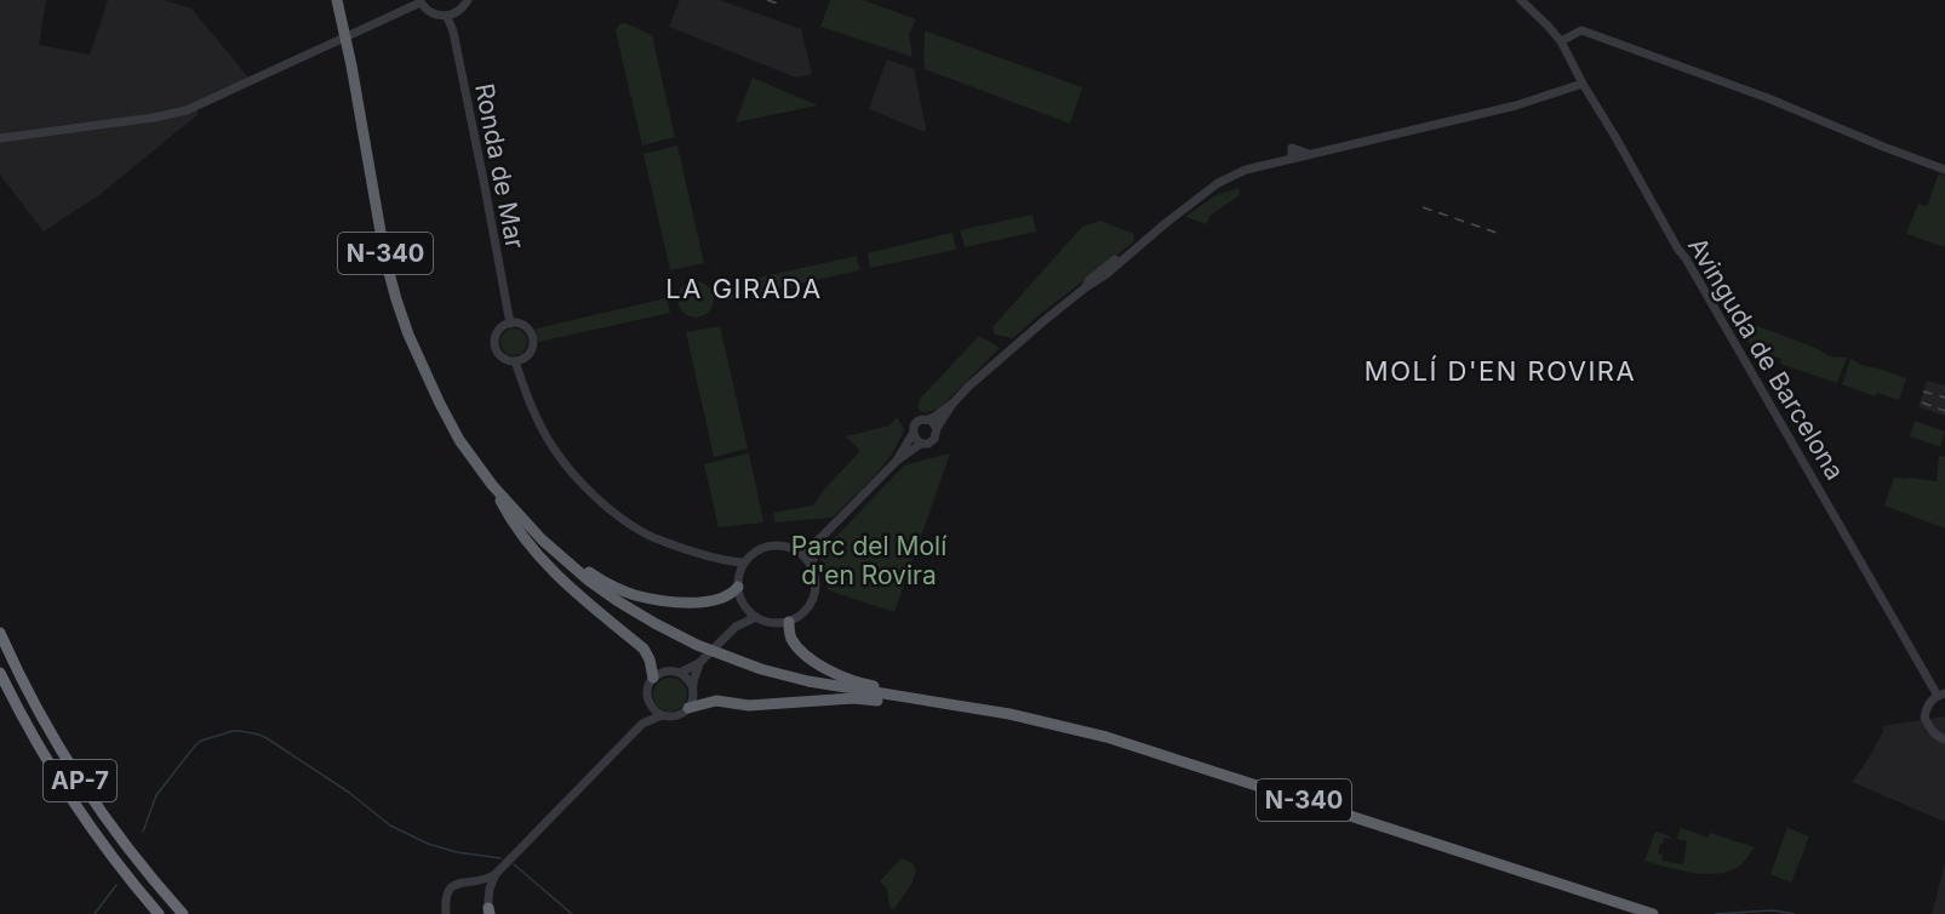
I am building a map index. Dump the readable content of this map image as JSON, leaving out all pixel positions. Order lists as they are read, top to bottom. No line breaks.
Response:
{"streets":{"highway":["N-340","AP-7"],"street":["Ronda de Mar","Avinguda de Barcelona"]},"districts":["LA GIRADA","MOLÍ D'EN ROVIRA"],"parks":["Parc del Molí d'en Rovira"]}
